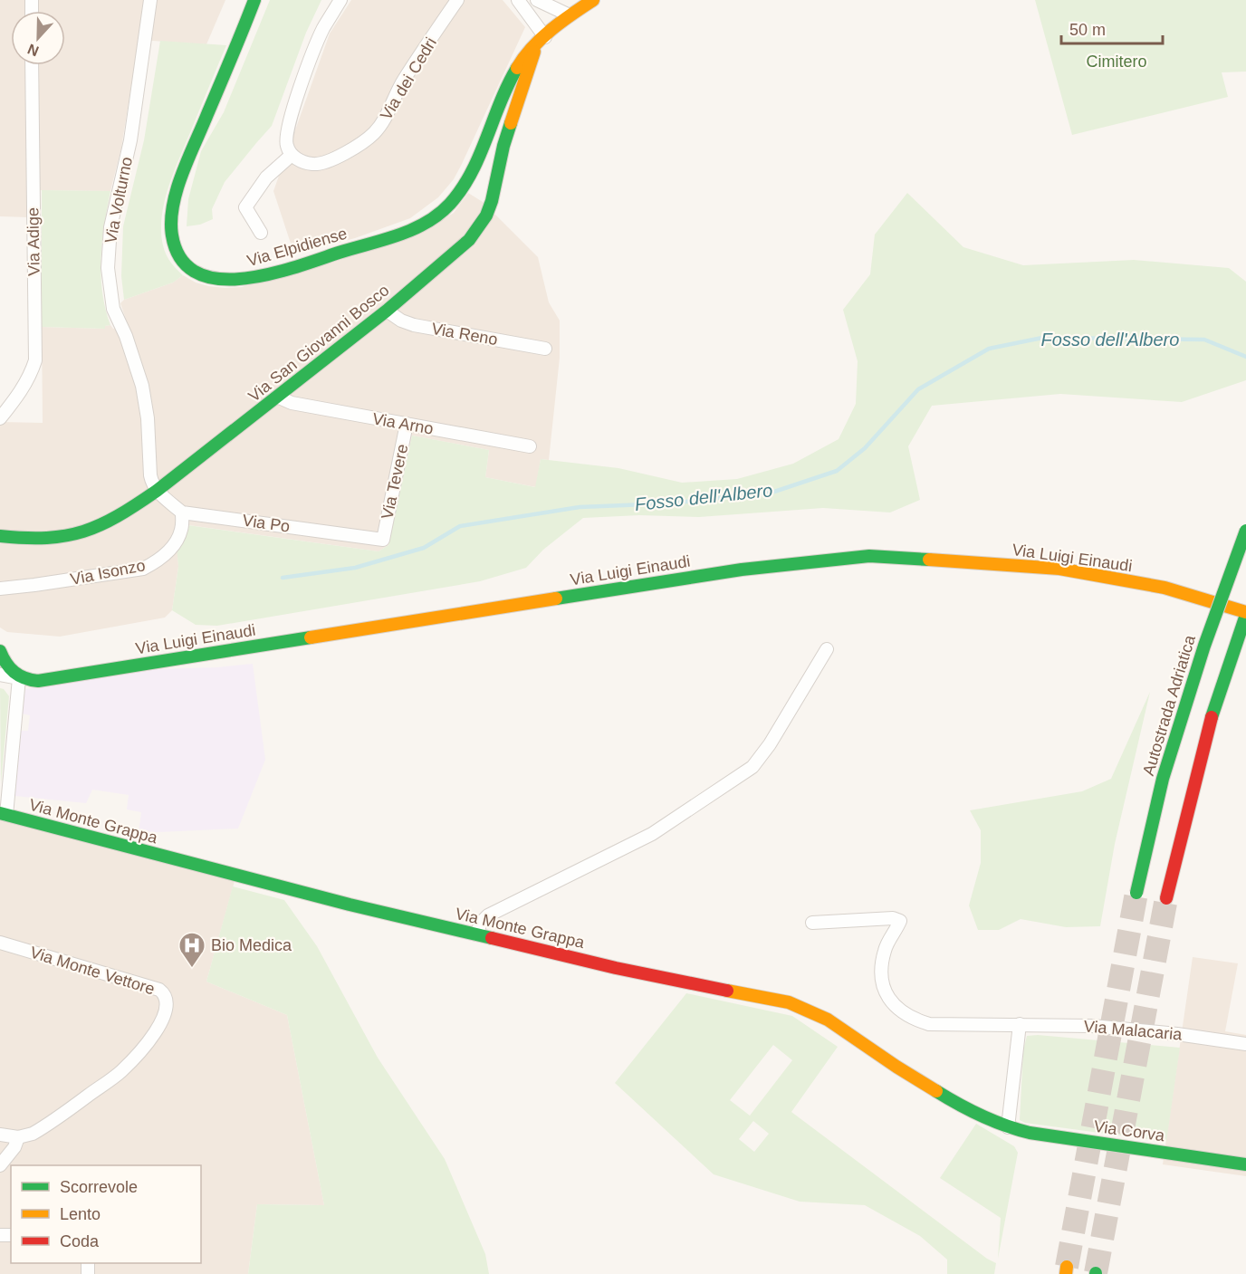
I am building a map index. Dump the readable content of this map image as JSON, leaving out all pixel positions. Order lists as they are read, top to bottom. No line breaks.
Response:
{"streets":{"main road":["Via Elpidiense","Via San Giovanni Bosco","Via Luigi Einaudi","Autostrada Adriatica","Via Monte Grappa","Via Corva"],"street":["Via dei Cedri","Via Volturno","Via Adige","Via Reno","Via Arno","Via Tevere","Via Po","Via Isonzo","Via Monte Vettore","Via Malacaria"]},"crossings":[["Via Volturno","Via San Giovanni Bosco"],["Via Elpidiense","Via San Giovanni Bosco"],["Via Reno","Via San Giovanni Bosco"],["Via San Giovanni Bosco","Via Arno"],["Via Arno","Via Tevere"],["Via Tevere","Via Po"],["Via Po","Via Isonzo"],["Via Monte Grappa","Via Corva"]],"water":["Fosso dell'Albero"],"parks":["Cimitero"],"places":{"hospital":["Bio Medica"]},"legend":["Scorrevole","Lento","Coda"],"scale_bar":"50 m","north":"bottom"}
